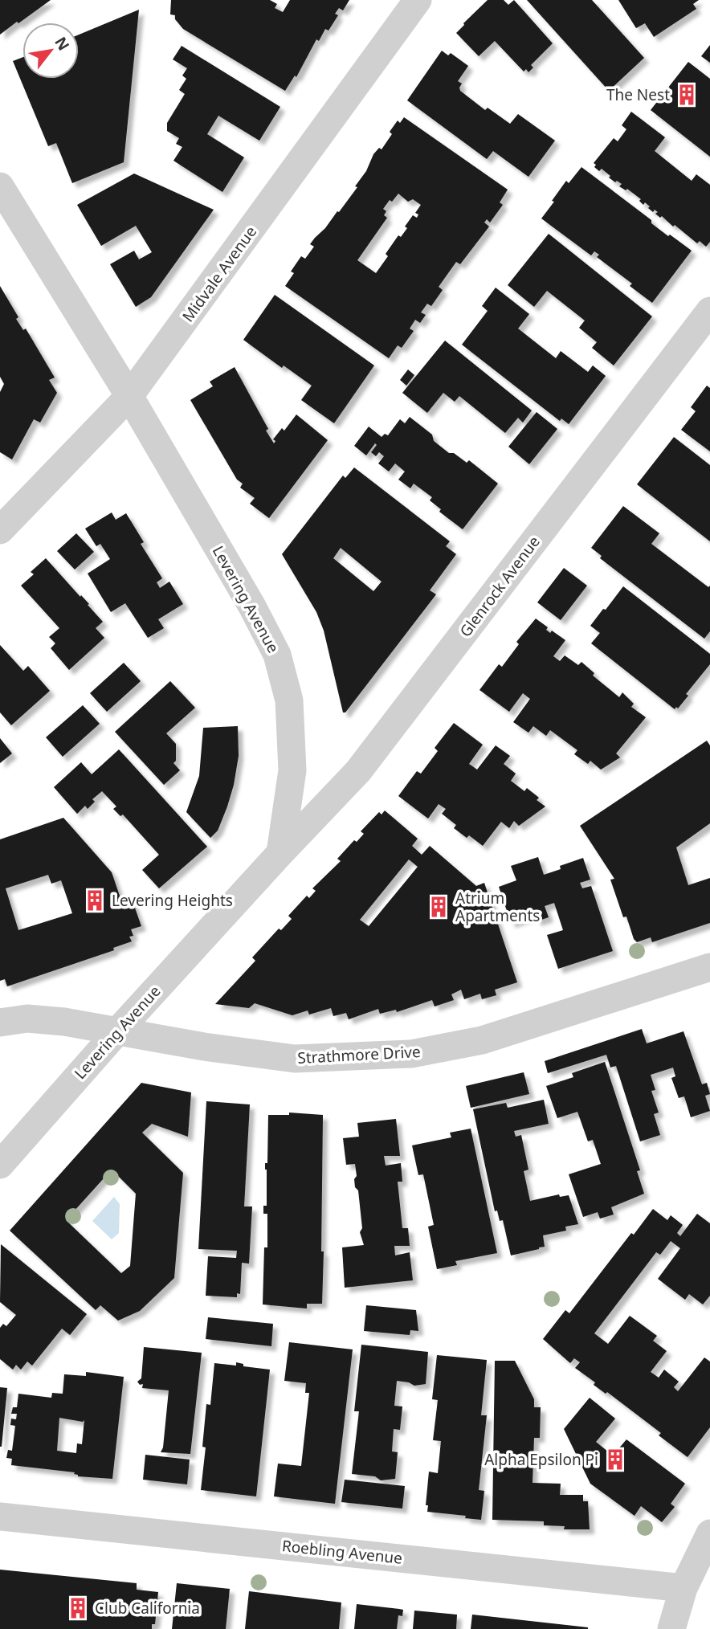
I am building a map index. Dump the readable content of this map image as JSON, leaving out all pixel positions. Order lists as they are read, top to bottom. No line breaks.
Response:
{"streets":{"street":["Midvale Avenue","Glenrock Avenue","Levering Avenue","Strathmore Drive","Roebling Avenue"]},"crossings":[["Midvale Avenue","Levering Avenue"],["Glenrock Avenue","Levering Avenue"],["Levering Avenue","Strathmore Drive"]],"places":{"building":["The Nest","Levering Heights","Atrium Apartments","Alpha Epsilon Pi","Club California"]},"north":"top right"}
